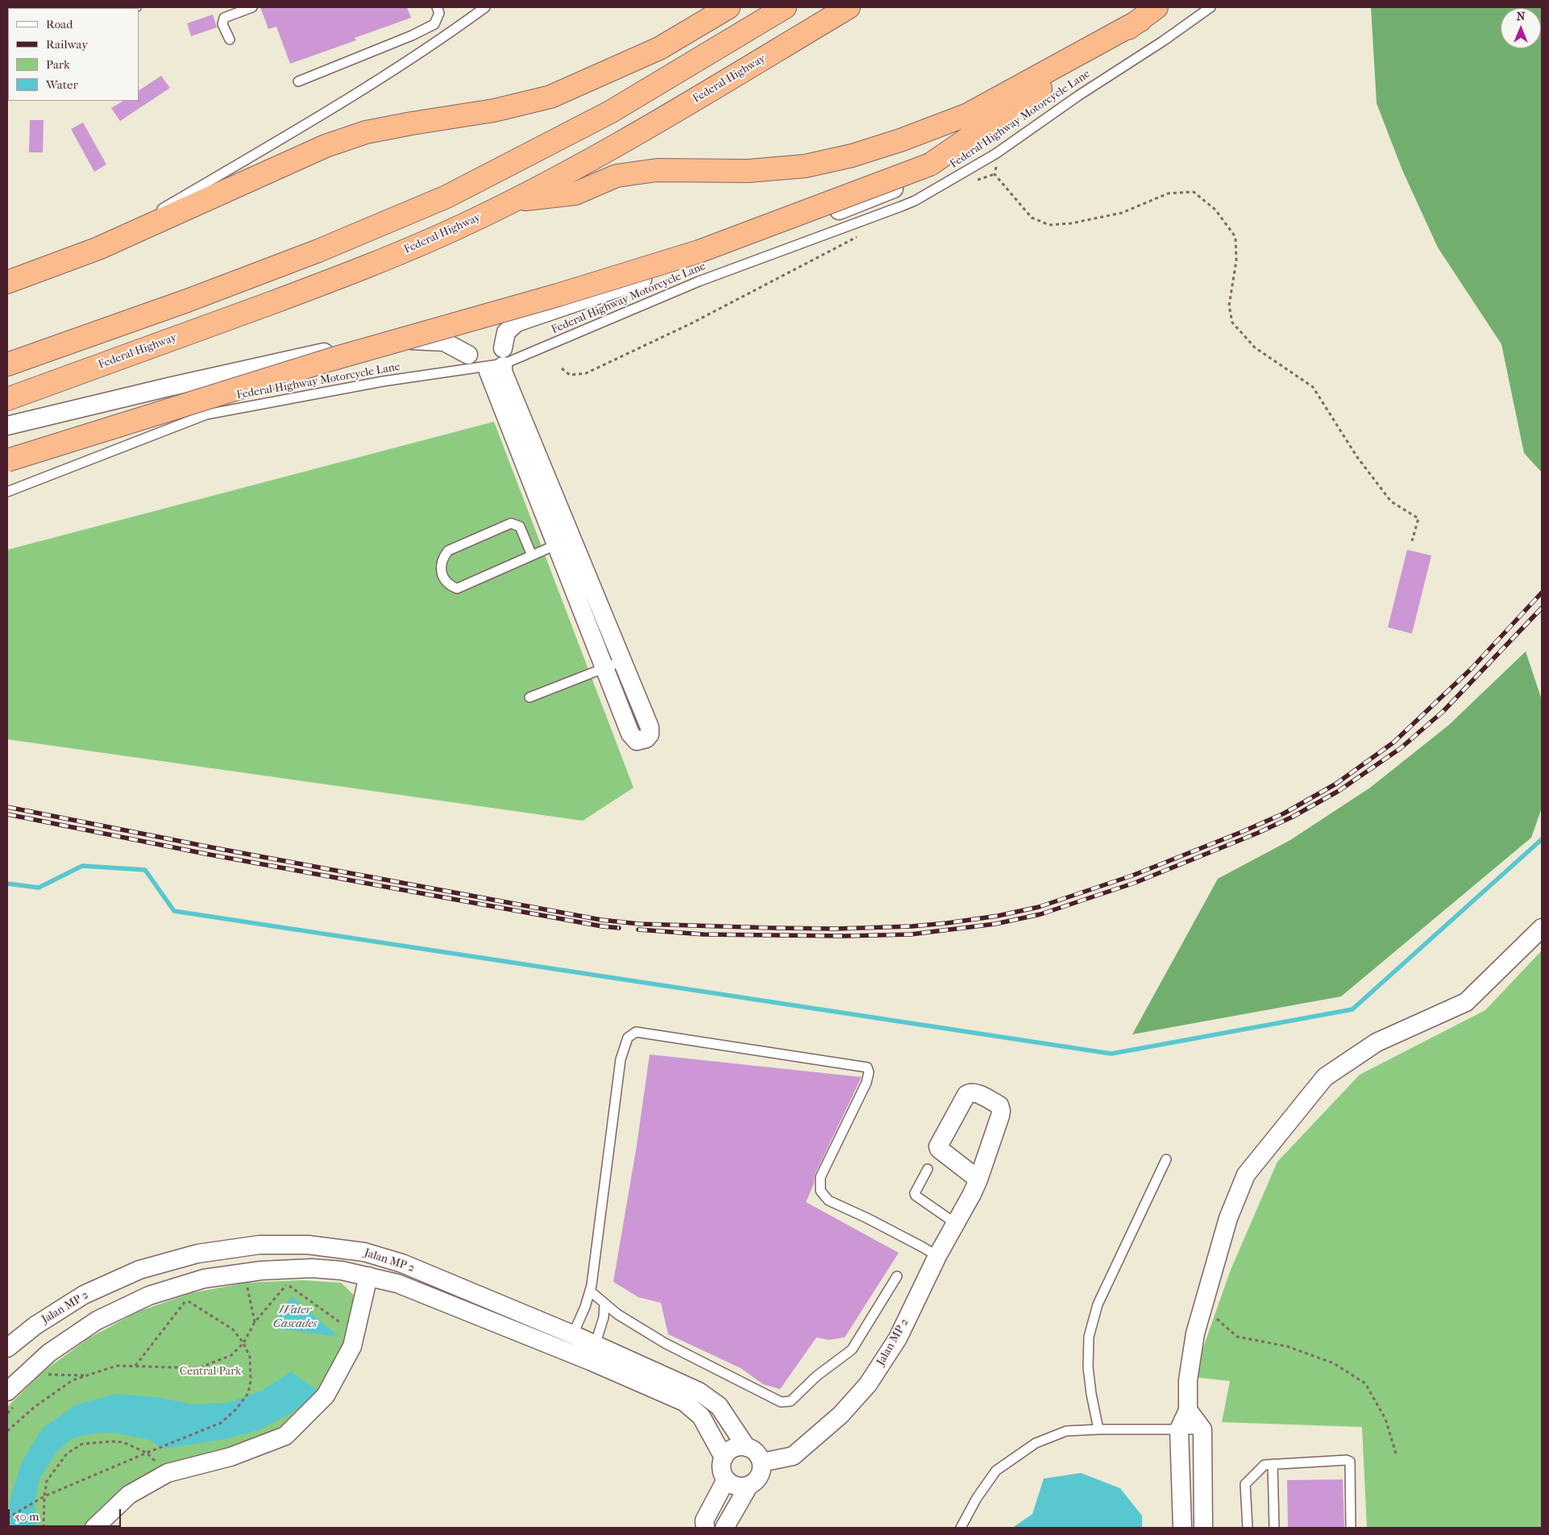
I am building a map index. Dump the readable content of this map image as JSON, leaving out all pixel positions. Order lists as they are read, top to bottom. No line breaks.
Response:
{"streets":{"highway":["Federal Highway"],"street":["Jalan MP 2"],"lane":["Federal Highway Motorcycle Lane"]},"water":["Water Cascades"],"parks":["Central Park"],"legend":["Road","Railway","Park","Water"],"scale_bar":"50 m","north":"top"}
